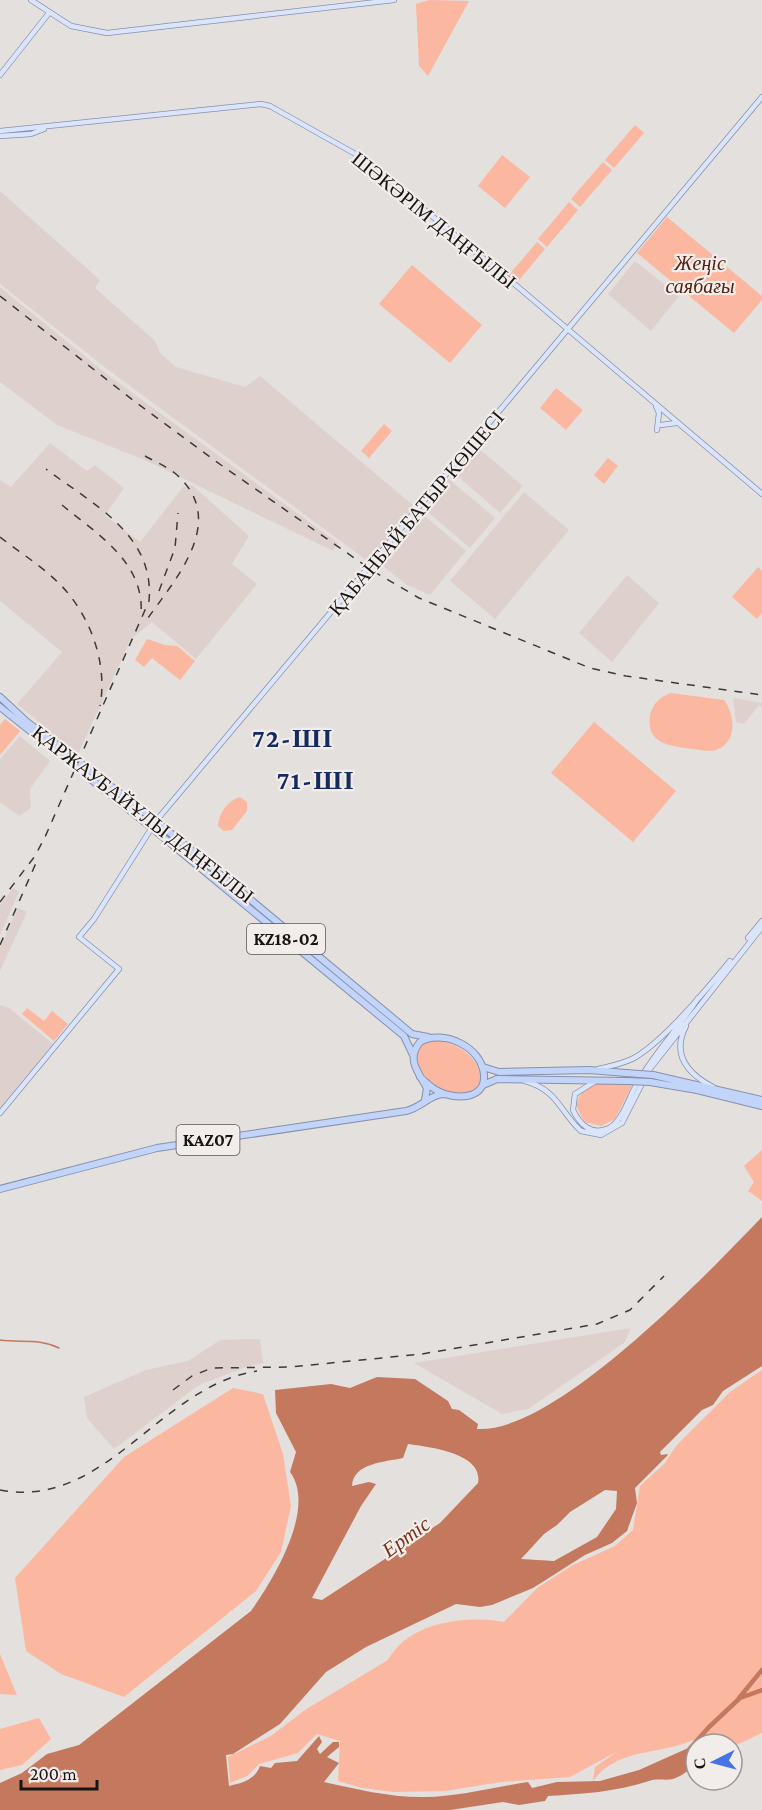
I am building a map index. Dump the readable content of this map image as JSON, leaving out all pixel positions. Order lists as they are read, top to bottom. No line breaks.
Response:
{"streets":{"highway":["ҚАРЖАУБАЙҰЛЫ ДАҢҒЫЛЫ","KZ18-02","KAZ07"],"main road":["ШӘКӘРІМ ДАҢҒЫЛЫ","ҚАБАНБАЙ БАТЫР КӨШЕСІ"]},"crossings":[["ШӘКӘРІМ ДАҢҒЫЛЫ","ҚАБАНБАЙ БАТЫР КӨШЕСІ"],["ҚАБАНБАЙ БАТЫР КӨШЕСІ","ҚАРЖАУБАЙҰЛЫ ДАҢҒЫЛЫ"],["ҚАРЖАУБАЙҰЛЫ ДАҢҒЫЛЫ","KAZ07"]],"districts":["72-ШІ","71-ШІ"],"water":["Ертіс"],"parks":["Жеңіс саябағы"],"scale_bar":"200 m","north":"left"}
